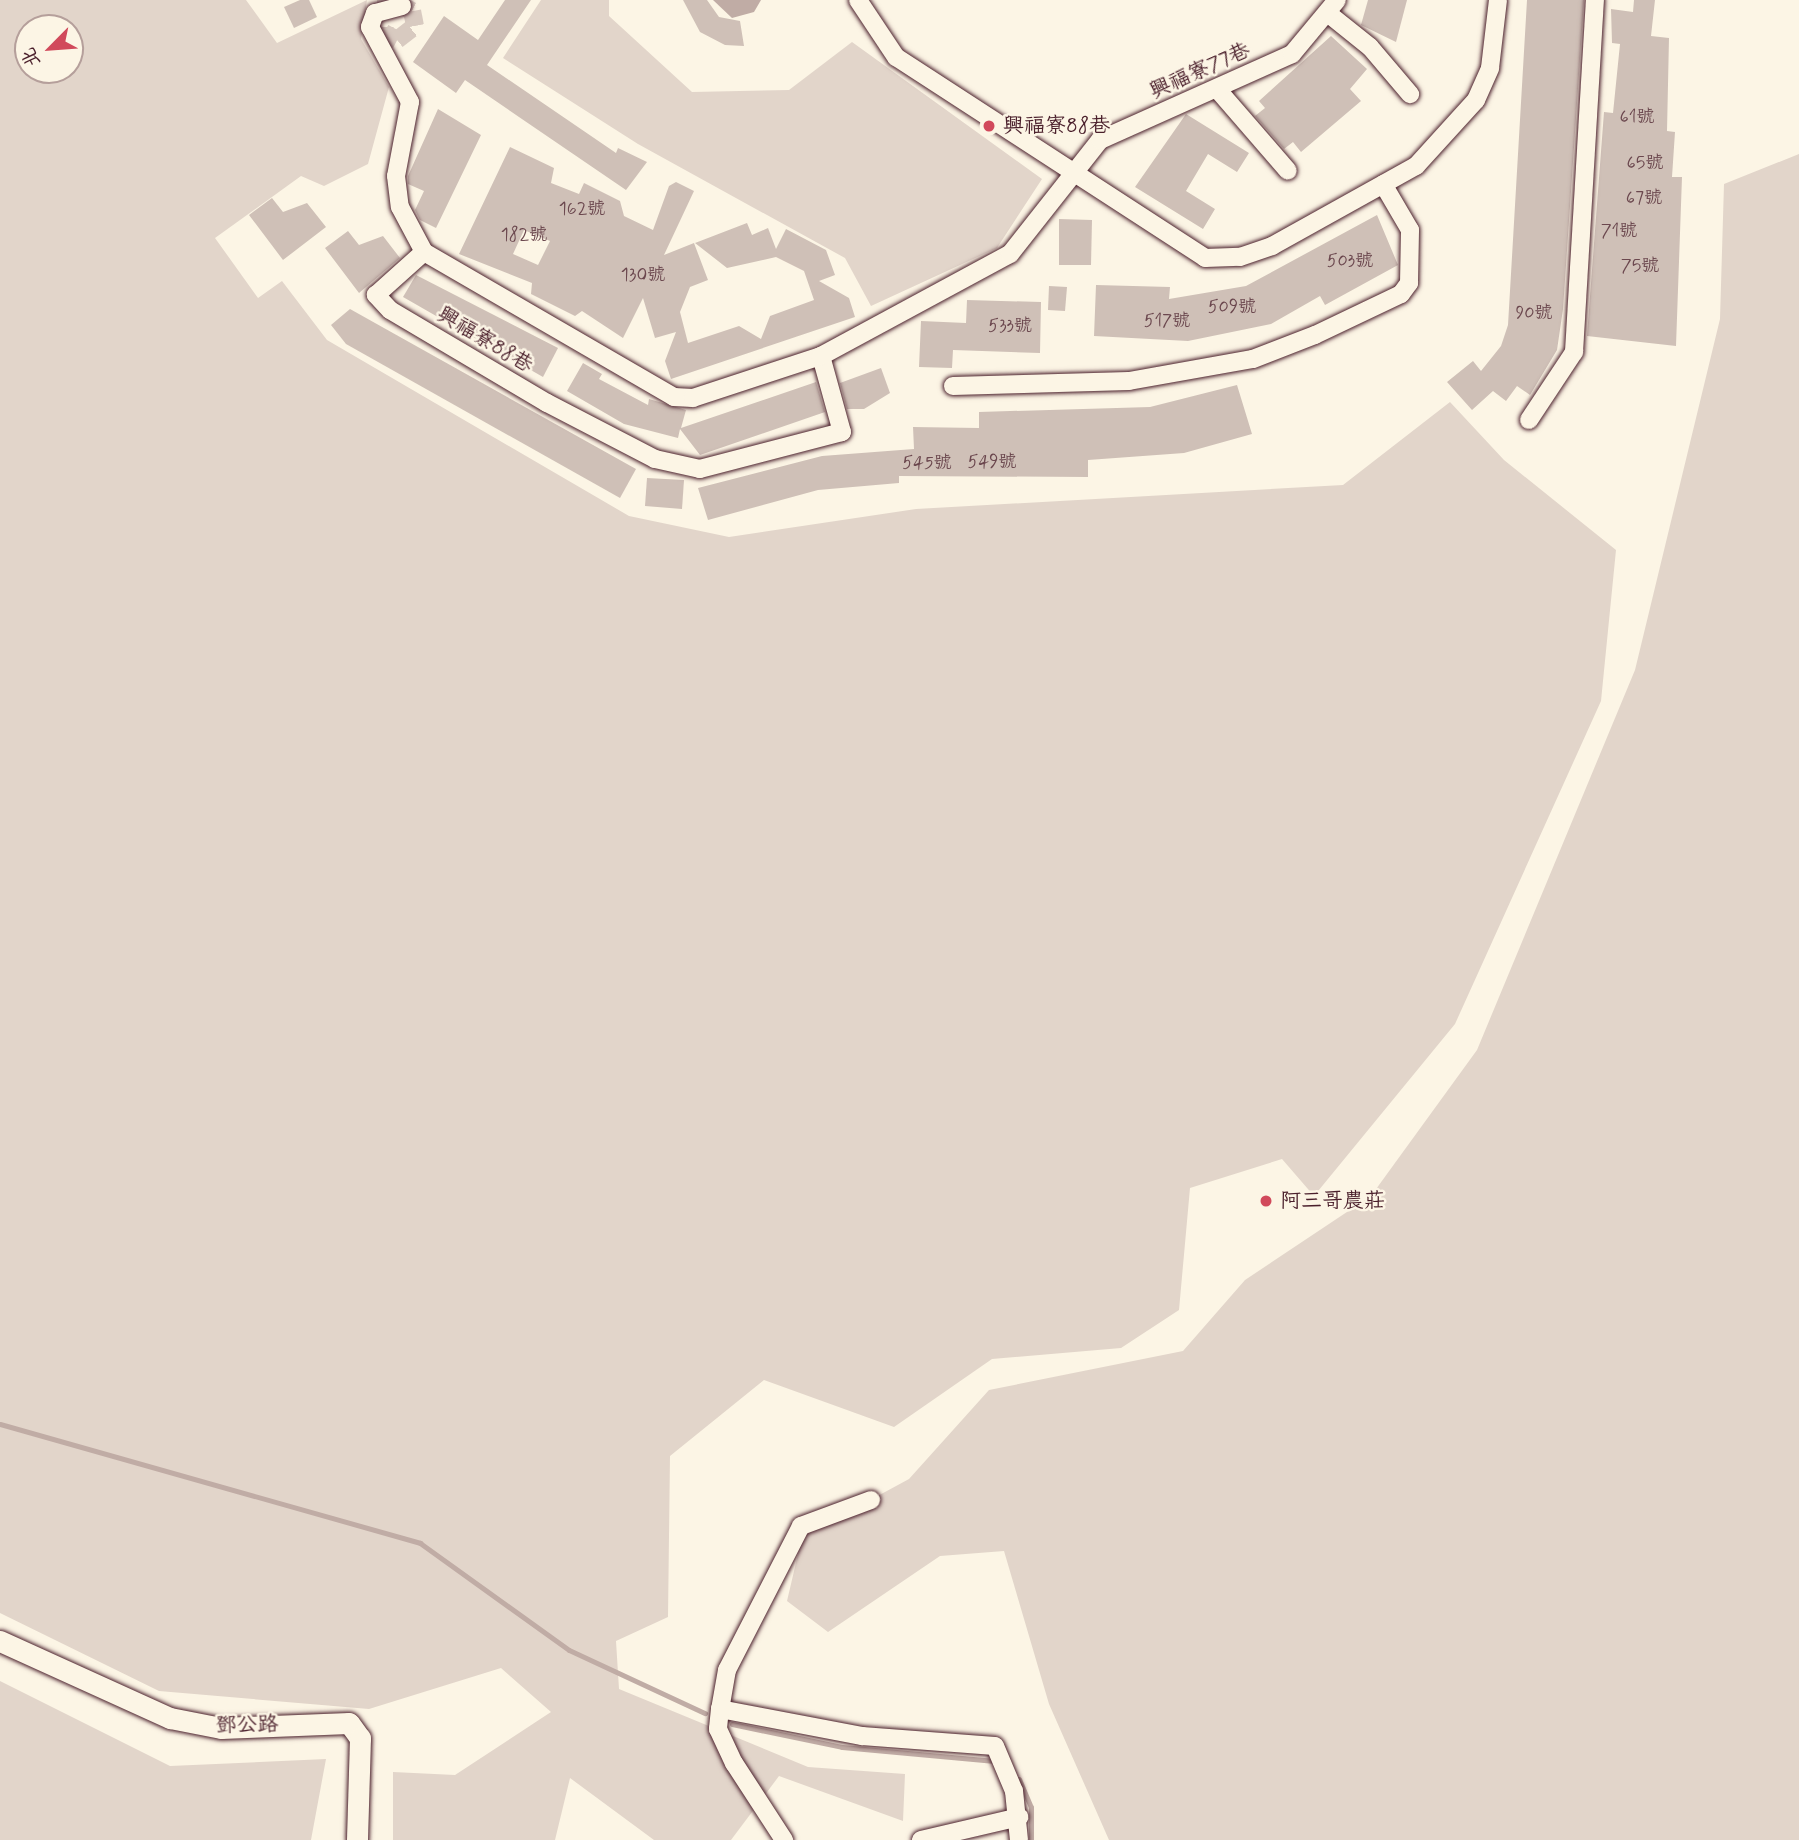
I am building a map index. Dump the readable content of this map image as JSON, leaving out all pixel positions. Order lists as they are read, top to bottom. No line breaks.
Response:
{"streets":{"street":["興福寮77巷","興福寮88巷","鄧公路"]},"crossings":[["興福寮77巷","興福寮88巷"]],"places":["興福寮88巷","阿三哥農莊"],"house_numbers":["61號","65號","67號","162號","71號","182號","503號","75號","130號","509號","90號","517號","533號","549號","545號"],"north":"bottom left"}
